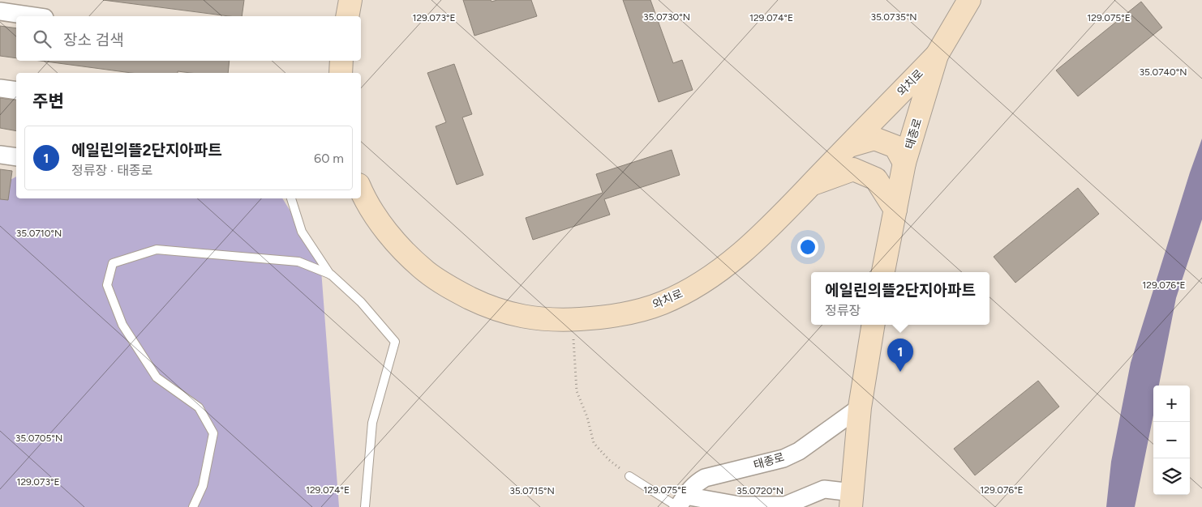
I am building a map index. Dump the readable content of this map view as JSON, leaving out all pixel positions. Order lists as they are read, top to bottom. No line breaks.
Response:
{"streets":{"main road":["와치로","태종로"]},"crossings":[["와치로","태종로"]],"page":{"search":"장소 검색","heading":"주변","list":[{"mark":"1","name":"에일린의뜰2단지아파트","note":"정류장 · 태종로","value":"60 m"}],"popup":["에일린의뜰2단지아파트","정류장"],"pins":"1","map_buttons":["+","−"]},"coordinates":["35.0730°N","35.0735°N","129.073°E","129.074°E","129.075°E","35.0740°N","35.0710°N","129.076°E","35.0705°N","35.0715°N","35.0720°N"]}
